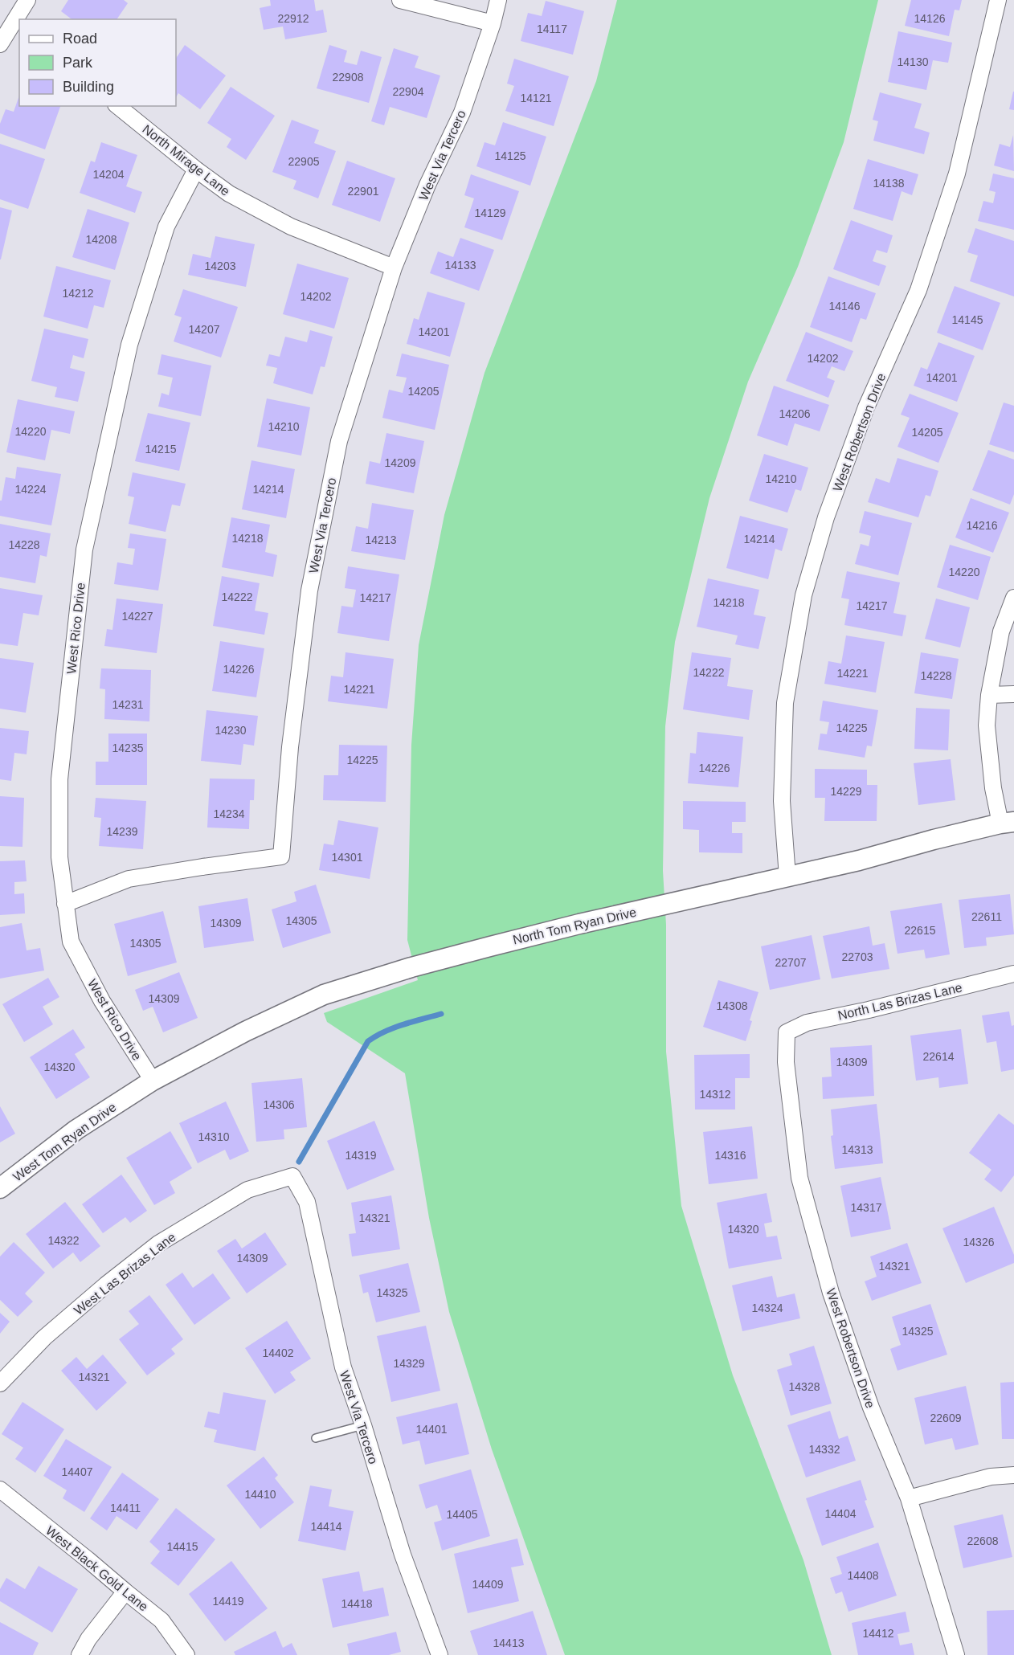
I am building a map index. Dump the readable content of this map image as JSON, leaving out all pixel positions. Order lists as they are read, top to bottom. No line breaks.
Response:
{"streets":{"street":["West Via Tercero","North Mirage Lane","West Robertson Drive","West Rico Drive","North Tom Ryan Drive","North Las Brizas Lane","West Tom Ryan Drive","West Las Brizas Lane","West Black Gold Lane"]},"crossings":[["West Via Tercero","North Mirage Lane"],["West Via Tercero","West Rico Drive"],["West Via Tercero","West Las Brizas Lane"],["North Mirage Lane","West Rico Drive"],["West Robertson Drive","North Tom Ryan Drive"],["West Robertson Drive","North Las Brizas Lane"],["West Rico Drive","North Tom Ryan Drive"],["West Rico Drive","West Tom Ryan Drive"],["North Tom Ryan Drive","West Tom Ryan Drive"]],"house_numbers":["22912","14126","14117","14130","22908","22904","14121","14125","22905","14204","14138","22901","14129","14208","14133","14203","14212","14202","14146","14145","14207","14201","14202","14201","14205","14206","14210","14220","14205","14215","14209","14210","14224","14214","14216","14218","14214","14213","14228","14220","14222","14217","14218","14217","14227","14226","14222","14221","14228","14221","14231","14225","14230","14235","14225","14226","14229","14234","14239","14301","22611","14305","14309","22615","14305","22703","22707","14309","14308","22614","14309","14320","14312","14306","14310","14313","14319","14316","14317","14321","14320","14322","14326","14309","14321","14325","14324","14325","14402","14329","14321","14328","22609","14401","14332","14407","14410","14411","14404","14405","14414","22608","14415","14408","14409","14419","14418","14412","14413"],"legend":["Road","Park","Building"]}
